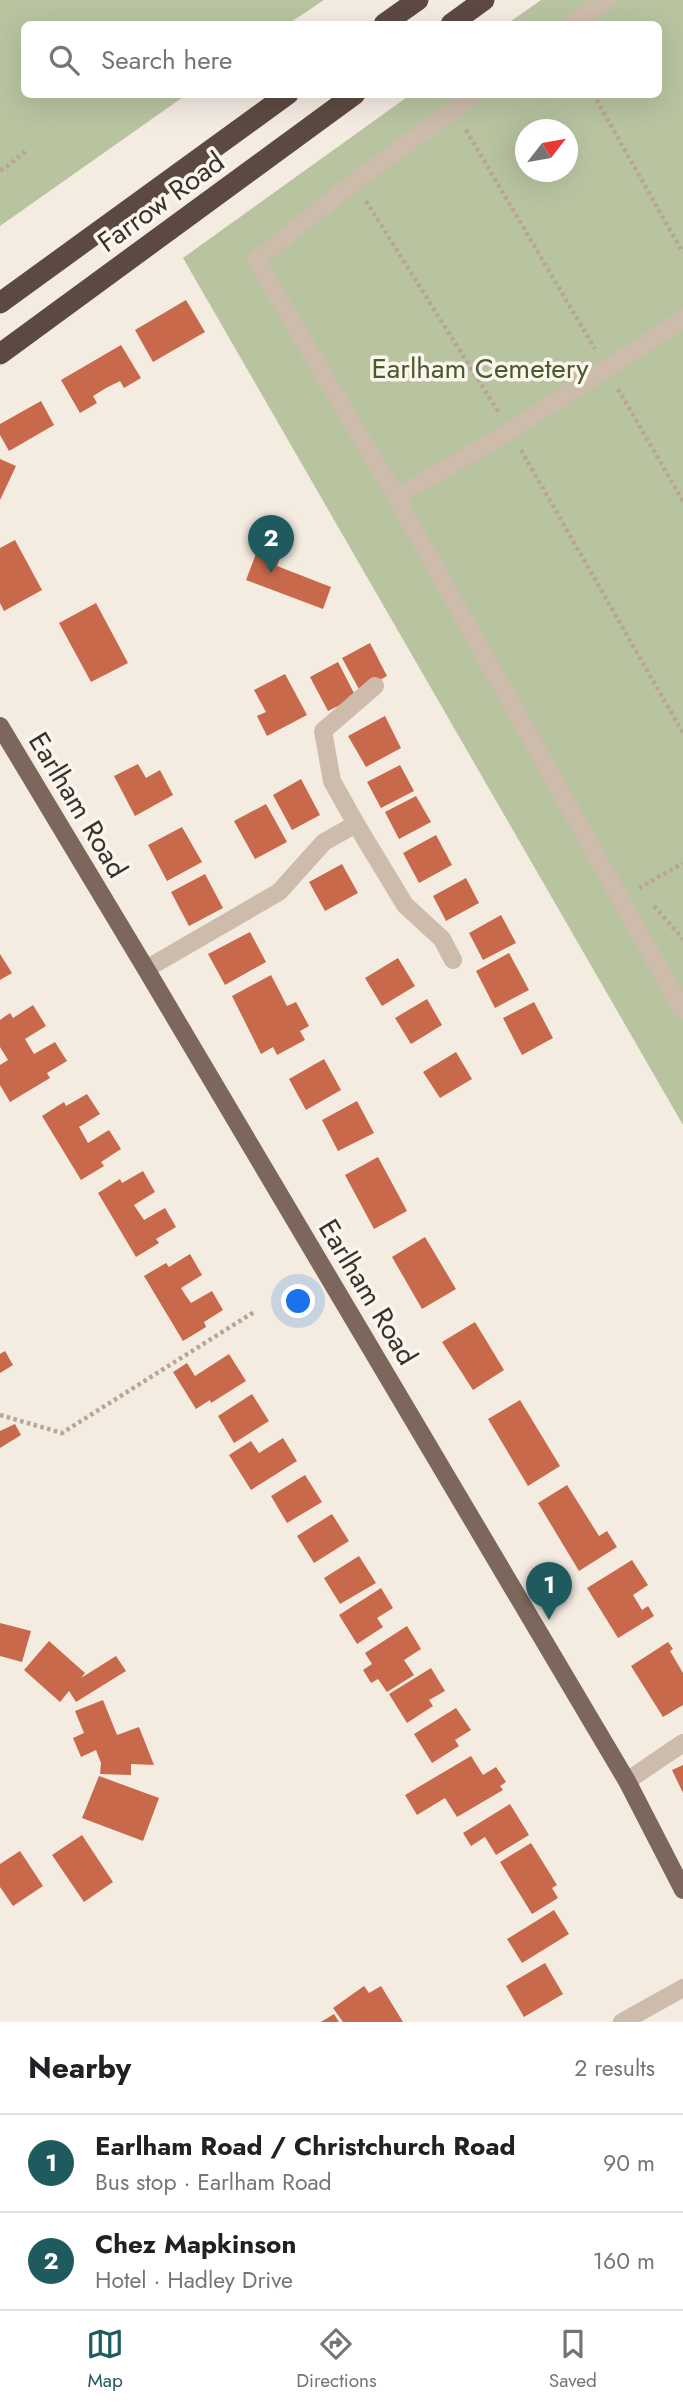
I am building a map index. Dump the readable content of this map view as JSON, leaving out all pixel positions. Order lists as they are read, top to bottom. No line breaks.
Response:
{"streets":{"highway":["Farrow Road"],"main road":["Earlham Road"]},"parks":["Earlham Cemetery"],"north":"top right","page":{"search":"Search here","pins":["2","1"],"heading":["Nearby","2 results"],"list":[{"mark":"1","name":"Earlham Road / Christchurch Road","note":"Bus stop · Earlham Road","value":"90 m"},{"mark":"2","name":"Chez Mapkinson","note":"Hotel · Hadley Drive","value":"160 m"}],"nav":["Map","Directions","Saved"]}}
